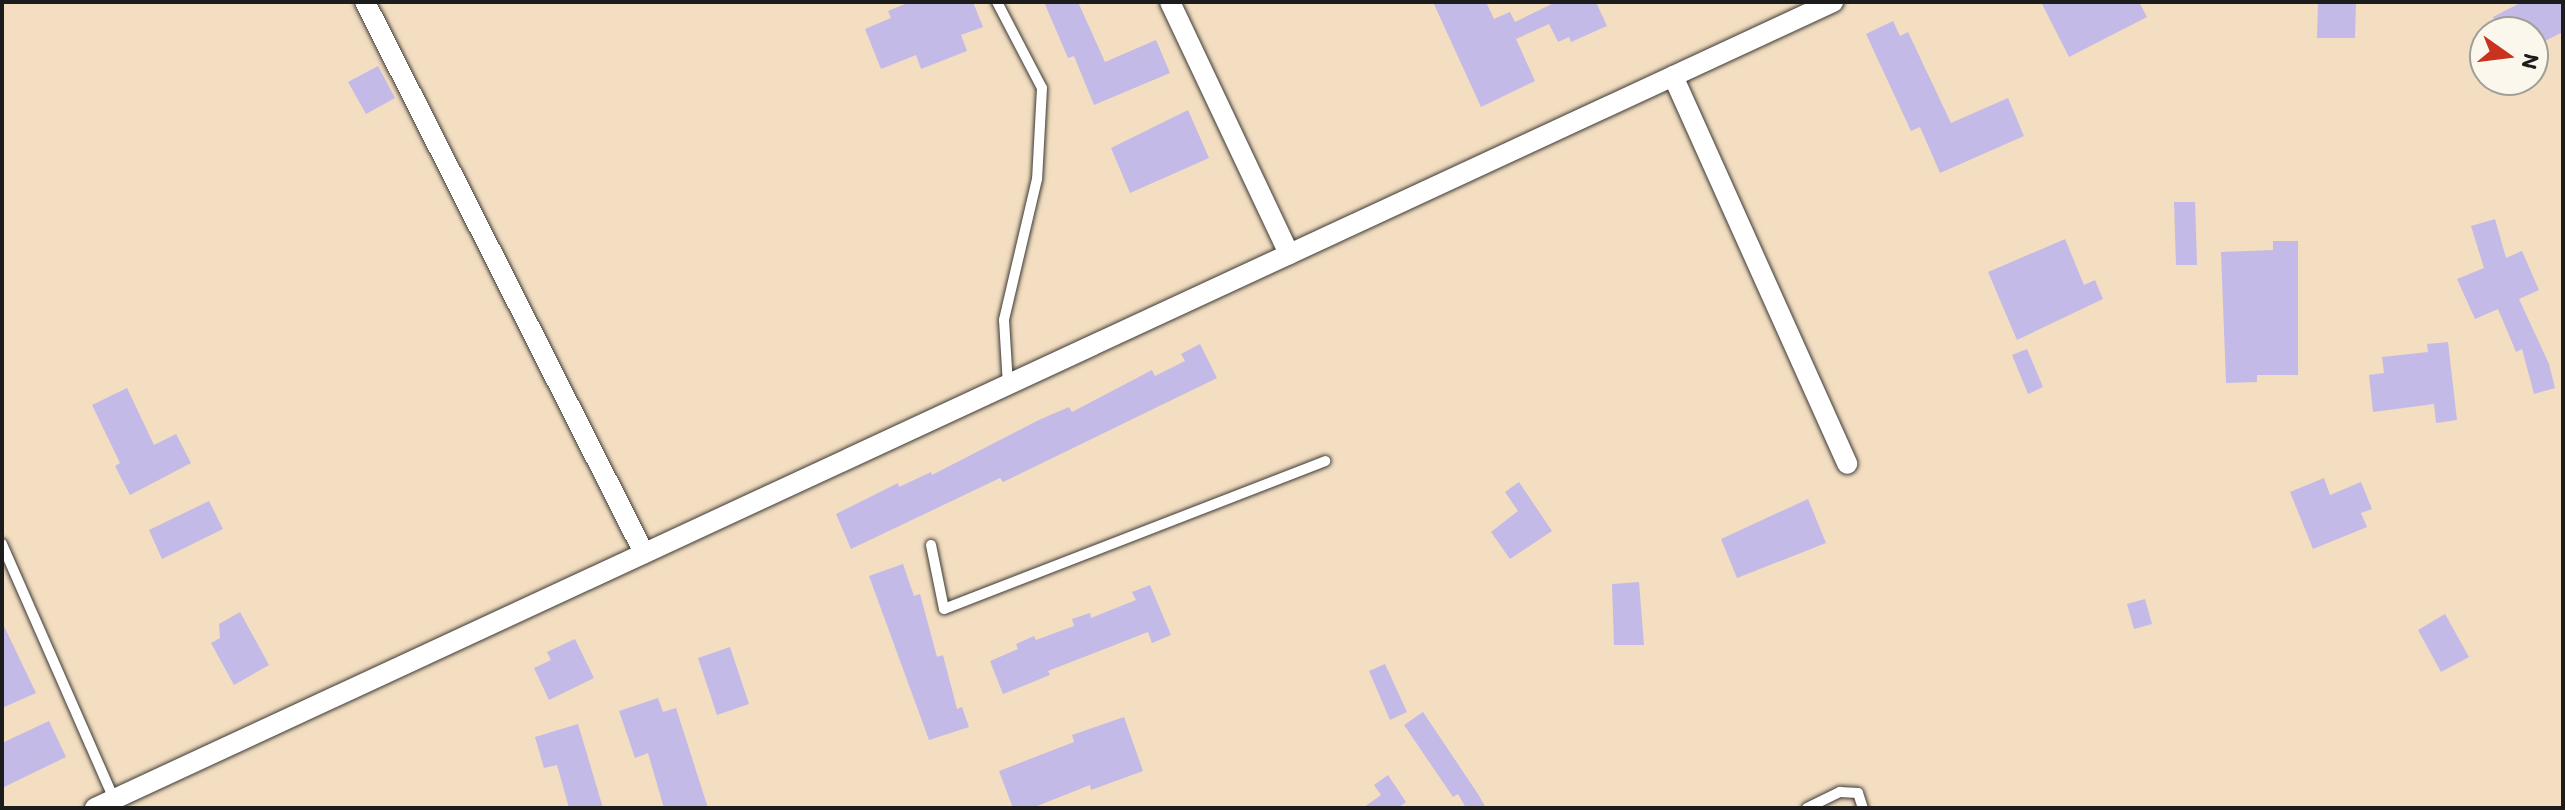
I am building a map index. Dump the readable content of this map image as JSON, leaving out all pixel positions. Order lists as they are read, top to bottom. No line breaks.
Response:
{"north":"right"}
